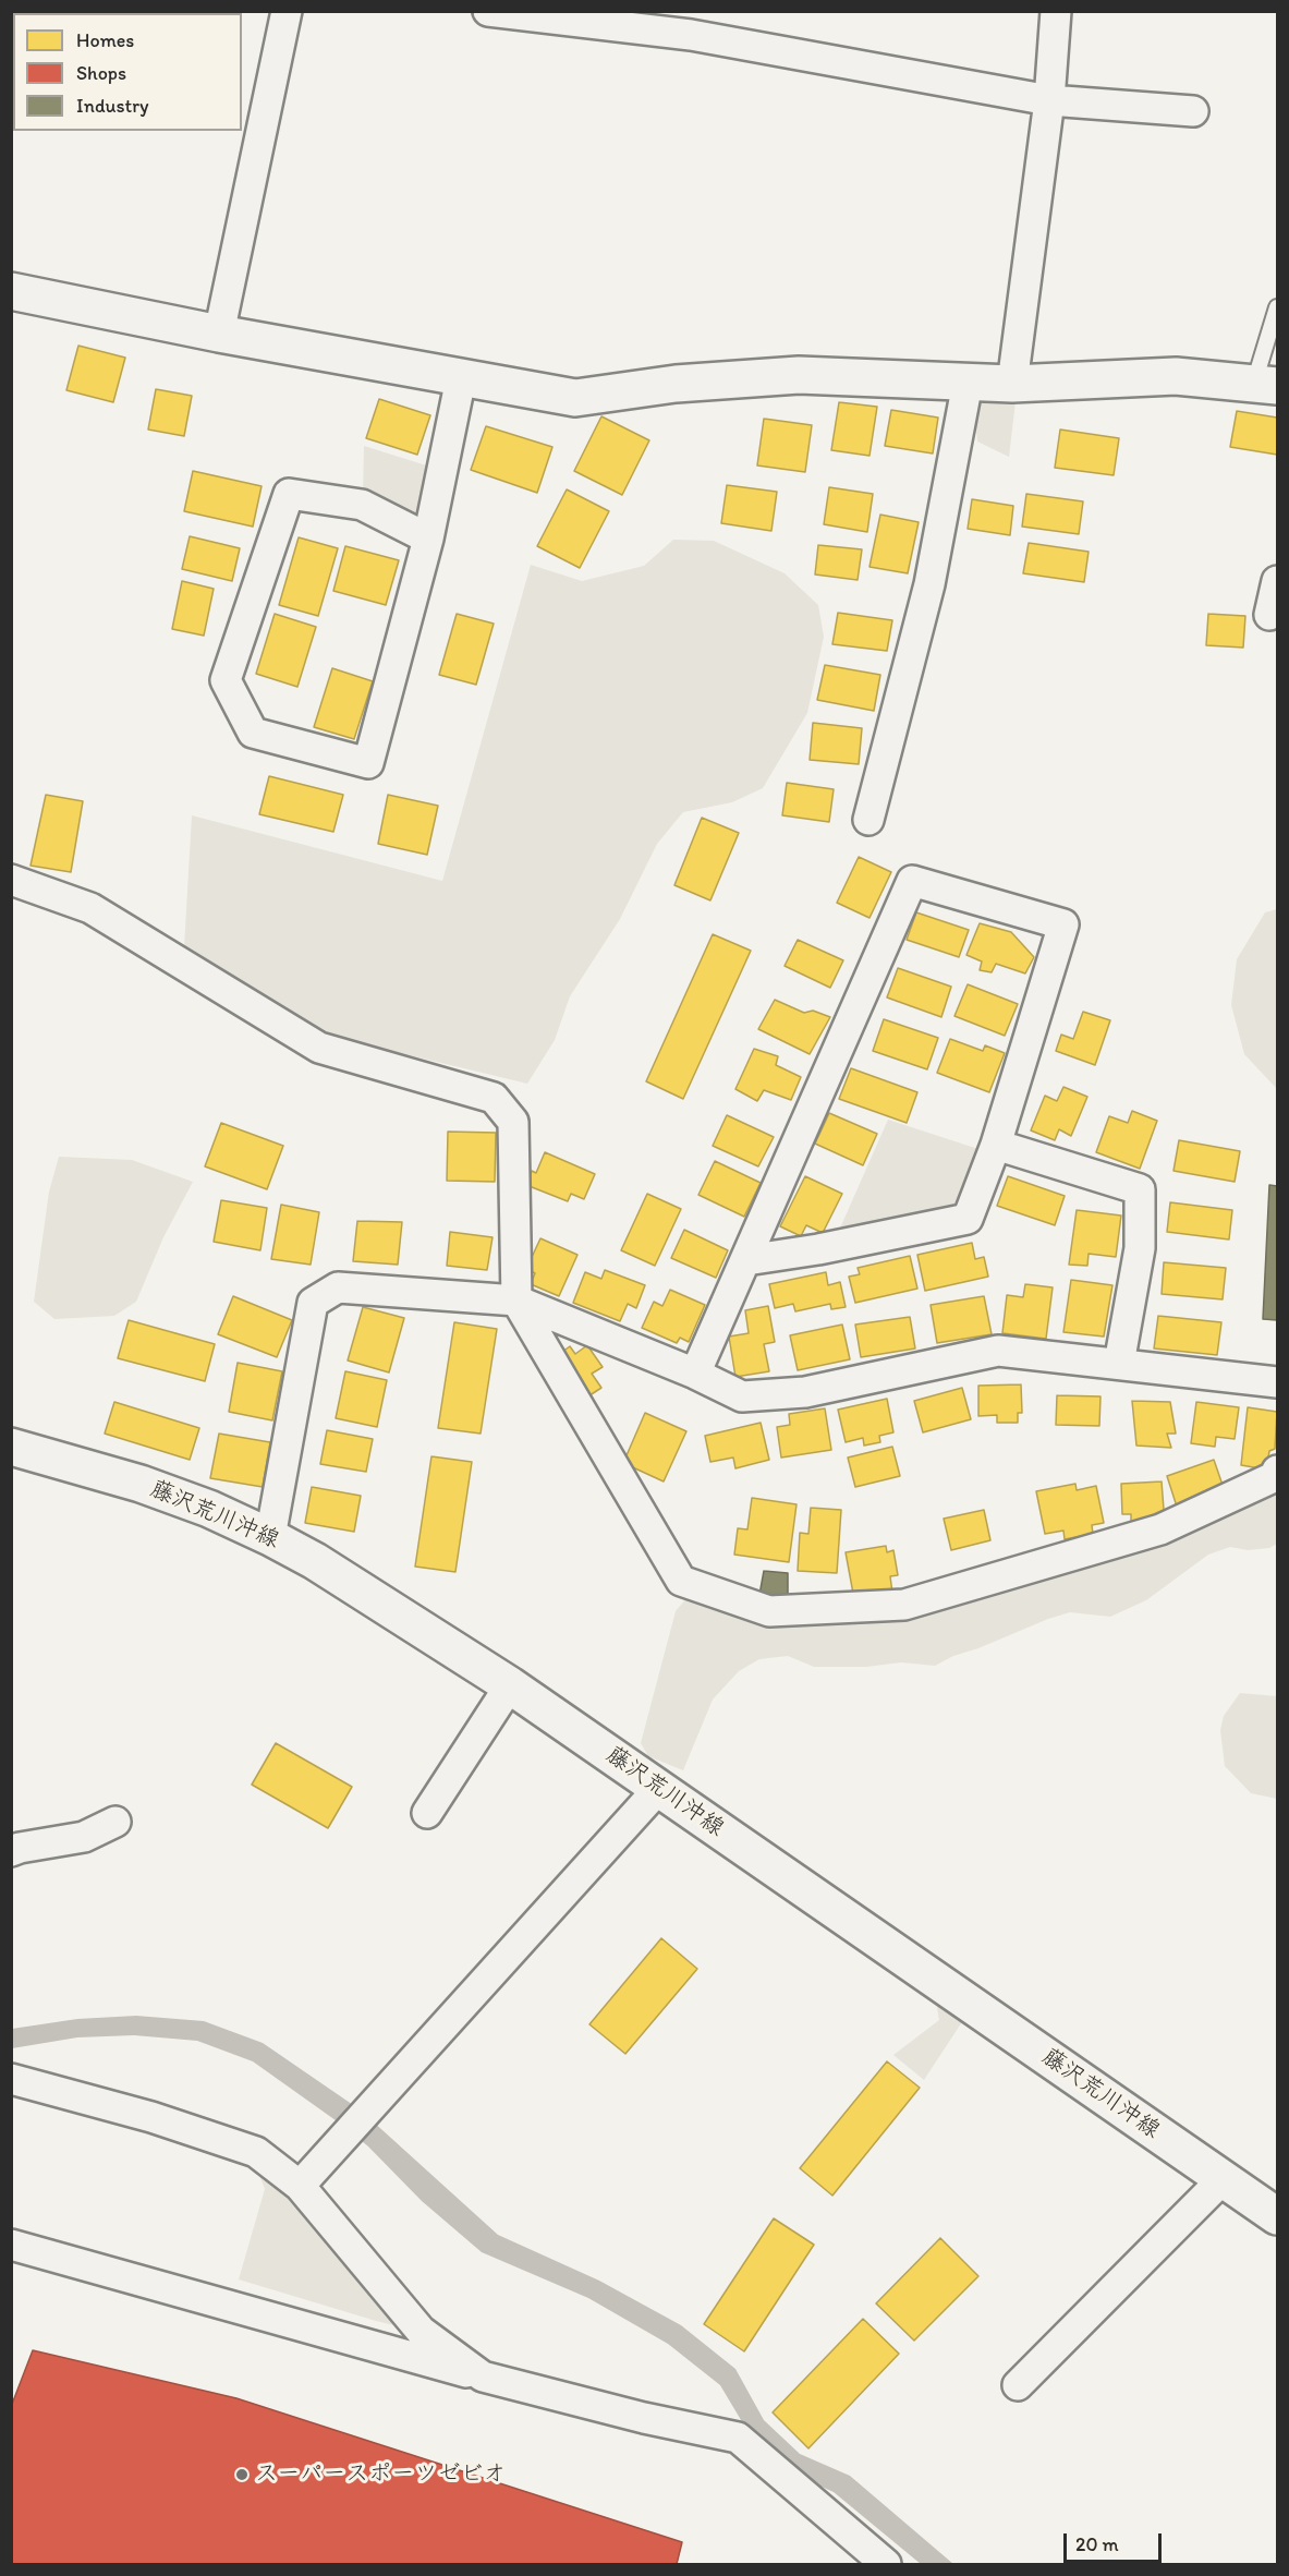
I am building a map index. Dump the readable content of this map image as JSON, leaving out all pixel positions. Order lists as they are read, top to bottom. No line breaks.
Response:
{"streets":{"main road":["藤沢荒川沖線"]},"places":["スーパースポーツゼビオ"],"legend":["Homes","Shops","Industry"],"scale_bar":"20 m"}
